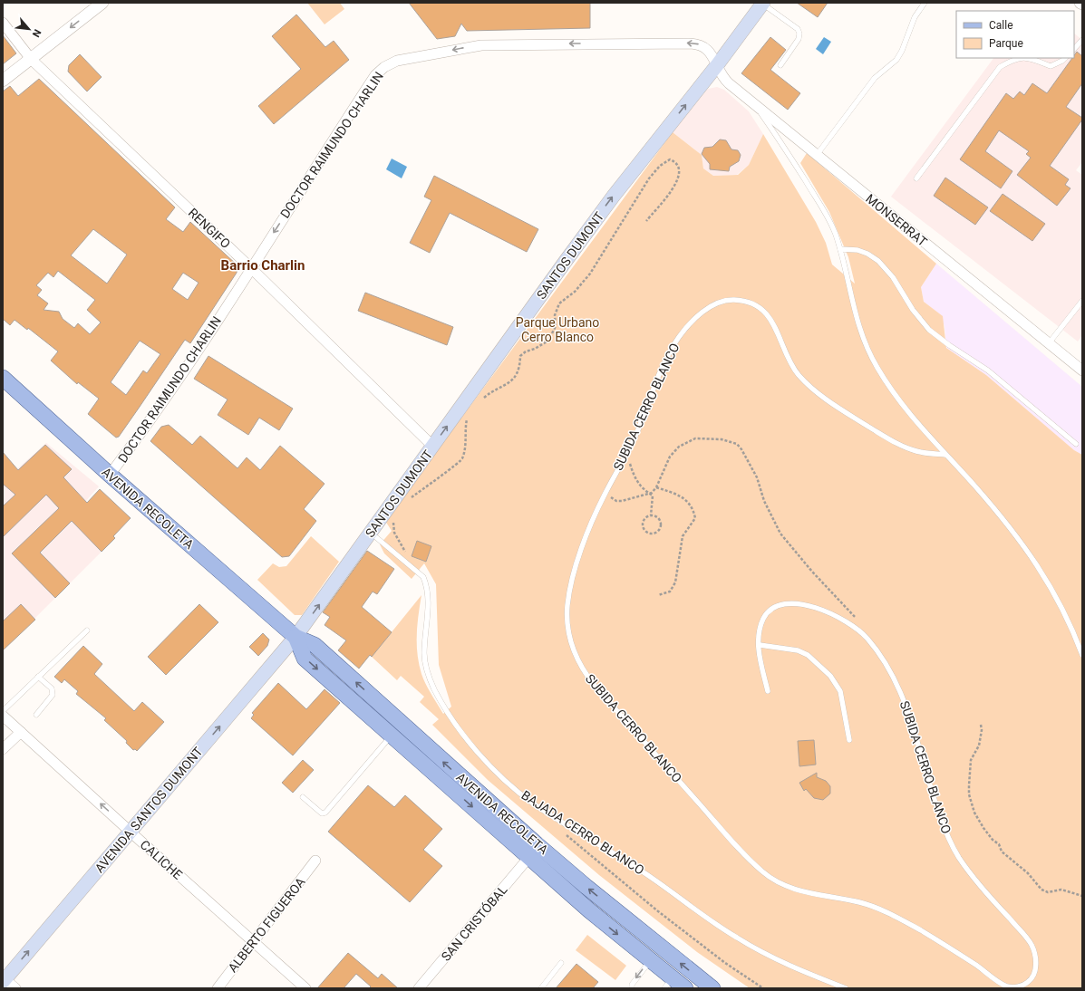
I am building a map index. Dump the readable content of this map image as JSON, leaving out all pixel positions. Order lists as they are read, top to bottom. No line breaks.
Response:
{"streets":{"main road":["SANTOS DUMONT","AVENIDA RECOLETA","AVENIDA SANTOS DUMONT"],"street":["DOCTOR RAIMUNDO CHARLIN","MONSERRAT","RENGIFO","CALICHE","SAN CRISTÓBAL","ALBERTO FIGUEROA"],"lane":["SUBIDA CERRO BLANCO","BAJADA CERRO BLANCO"]},"crossings":[["DOCTOR RAIMUNDO CHARLIN","MONSERRAT"],["DOCTOR RAIMUNDO CHARLIN","RENGIFO"],["DOCTOR RAIMUNDO CHARLIN","SANTOS DUMONT"],["DOCTOR RAIMUNDO CHARLIN","AVENIDA RECOLETA"],["MONSERRAT","SANTOS DUMONT"],["RENGIFO","SANTOS DUMONT"],["SANTOS DUMONT","AVENIDA RECOLETA"],["SANTOS DUMONT","AVENIDA SANTOS DUMONT"],["SANTOS DUMONT","BAJADA CERRO BLANCO"],["AVENIDA RECOLETA","AVENIDA SANTOS DUMONT"],["AVENIDA RECOLETA","SAN CRISTÓBAL"],["AVENIDA SANTOS DUMONT","CALICHE"],["CALICHE","ALBERTO FIGUEROA"]],"one_way":["DOCTOR RAIMUNDO CHARLIN","SANTOS DUMONT","AVENIDA SANTOS DUMONT","CALICHE"],"districts":["Barrio Charlin"],"parks":["Parque Urbano Cerro Blanco"],"legend":["Calle","Parque"],"north":"bottom right"}
